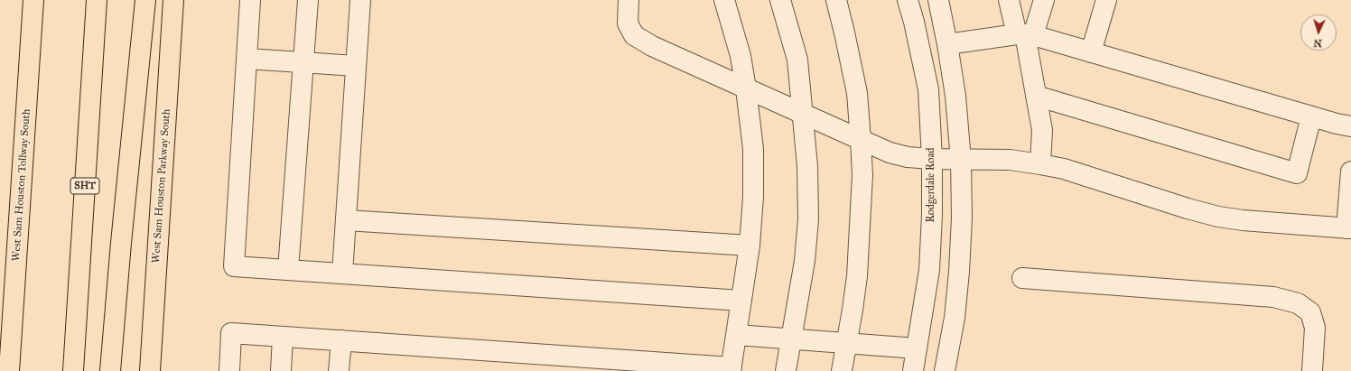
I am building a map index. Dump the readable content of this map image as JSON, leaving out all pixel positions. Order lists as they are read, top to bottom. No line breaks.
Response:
{"streets":{"main road":["West Sam Houston Tollway South","SHT","West Sam Houston Parkway South"],"street":["Rodgerdale Road"]},"north":"bottom"}
